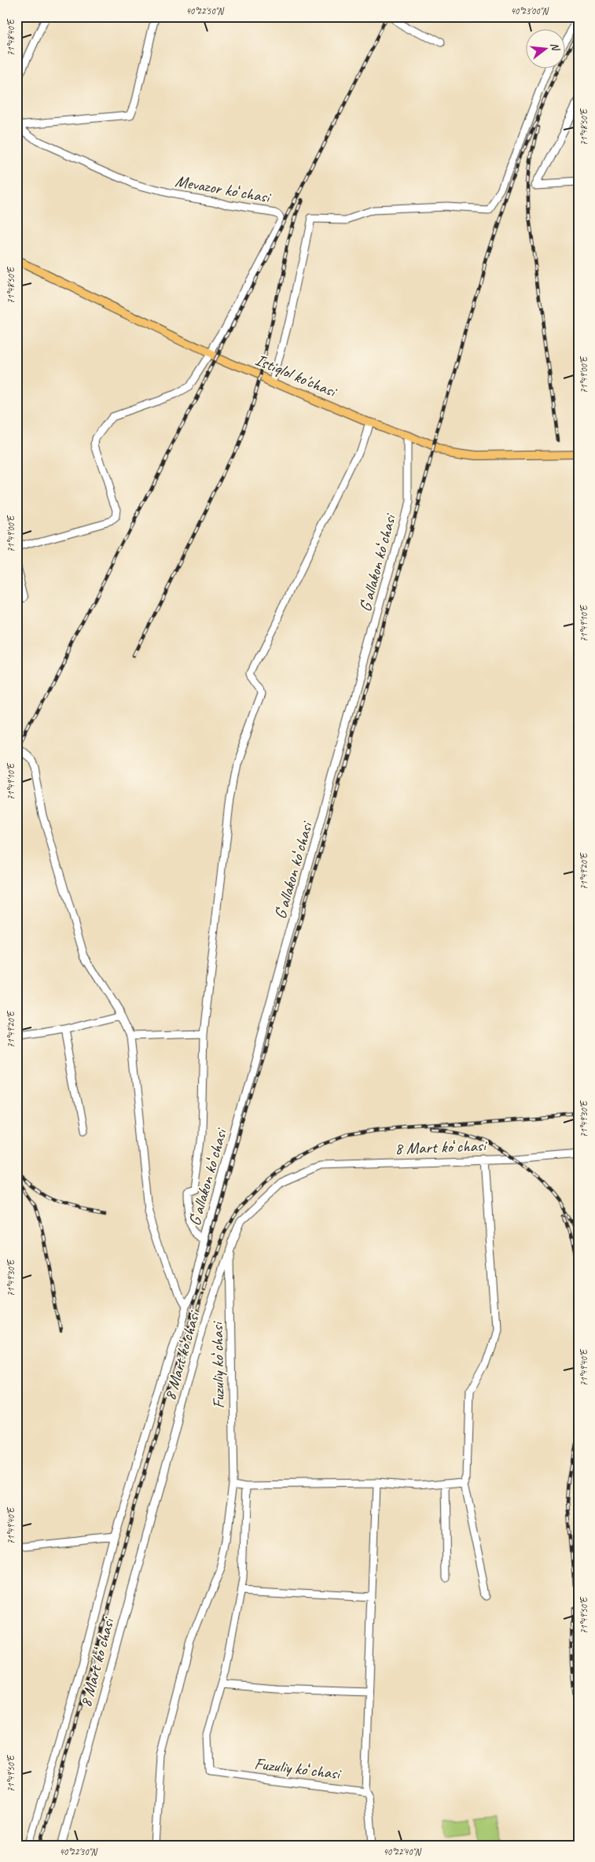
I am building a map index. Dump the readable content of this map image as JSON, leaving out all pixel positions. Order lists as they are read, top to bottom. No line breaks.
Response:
{"streets":{"main road":["Istiqlol ko'chasi"],"street":["Mevazor koʻchasi","Gʻallakon koʻchasi","8 Mart koʻchasi","Fuzuliy koʻchasi"]},"crossings":[["Mevazor koʻchasi","Istiqlol ko'chasi"],["Istiqlol ko'chasi","Gʻallakon koʻchasi"],["8 Mart koʻchasi","Fuzuliy koʻchasi"]],"north":"right","coordinates":["40°22'50\"N","40°23'00\"N","71°48'40\"E","71°48'50\"E","71°49'00\"E","71°49'10\"E","71°49'20\"E","71°49'30\"E","71°49'40\"E","71°49'50\"E","40°22'30\"N","40°22'40\"N"]}
